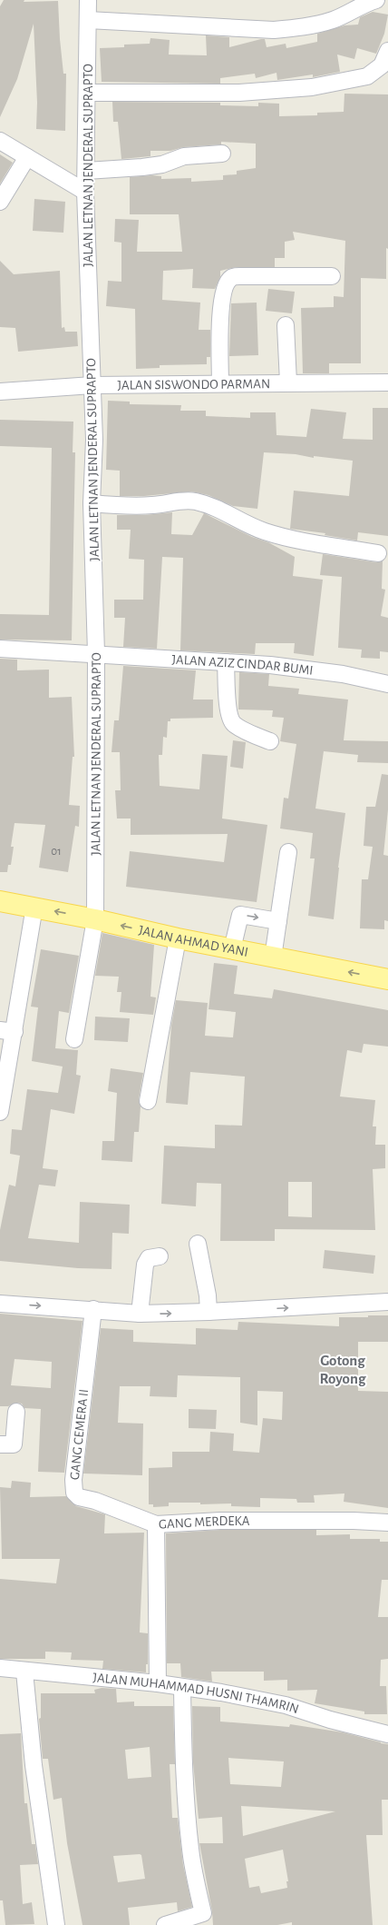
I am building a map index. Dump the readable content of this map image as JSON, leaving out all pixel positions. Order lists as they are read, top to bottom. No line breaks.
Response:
{"streets":{"main road":["JALAN AHMAD YANI"],"street":["JALAN LETNAN JENDERAL SUPRAPTO","JALAN SISWONDO PARMAN","JALAN AZIZ CINDAR BUMI","GANG CEMERA II","GANG MERDEKA","JALAN MUHAMMAD HUSNI THAMRIN"]},"crossings":[["JALAN LETNAN JENDERAL SUPRAPTO","JALAN SISWONDO PARMAN"],["JALAN LETNAN JENDERAL SUPRAPTO","JALAN AZIZ CINDAR BUMI"],["JALAN LETNAN JENDERAL SUPRAPTO","JALAN AHMAD YANI"],["GANG CEMERA II","GANG MERDEKA"],["GANG MERDEKA","JALAN MUHAMMAD HUSNI THAMRIN"]],"one_way":["JALAN AHMAD YANI"],"districts":["Gotong Royong"],"house_numbers":["01"]}
